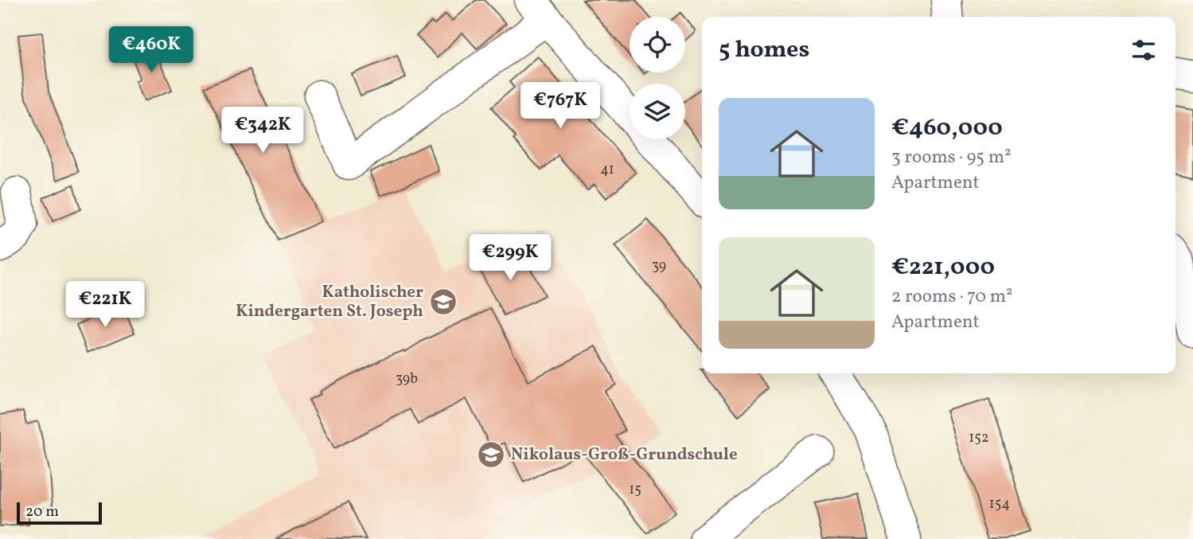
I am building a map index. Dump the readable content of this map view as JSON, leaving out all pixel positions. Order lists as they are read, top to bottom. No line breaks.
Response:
{"places":{"school or university":["Katholischer Kindergarten St. Joseph","Nikolaus-Groß-Grundschule"]},"house_numbers":["41","39","39b","152","15","154"],"scale_bar":"20 m","page":{"heading":"5 homes","price":["€460K","€767K","€342K","€299K","€221K"],"list":[{"name":"€460,000","note":"3 rooms · 95 m² · Apartment"},{"name":"€221,000","note":"2 rooms · 70 m² · Apartment"}],"scale":"20 m"}}
